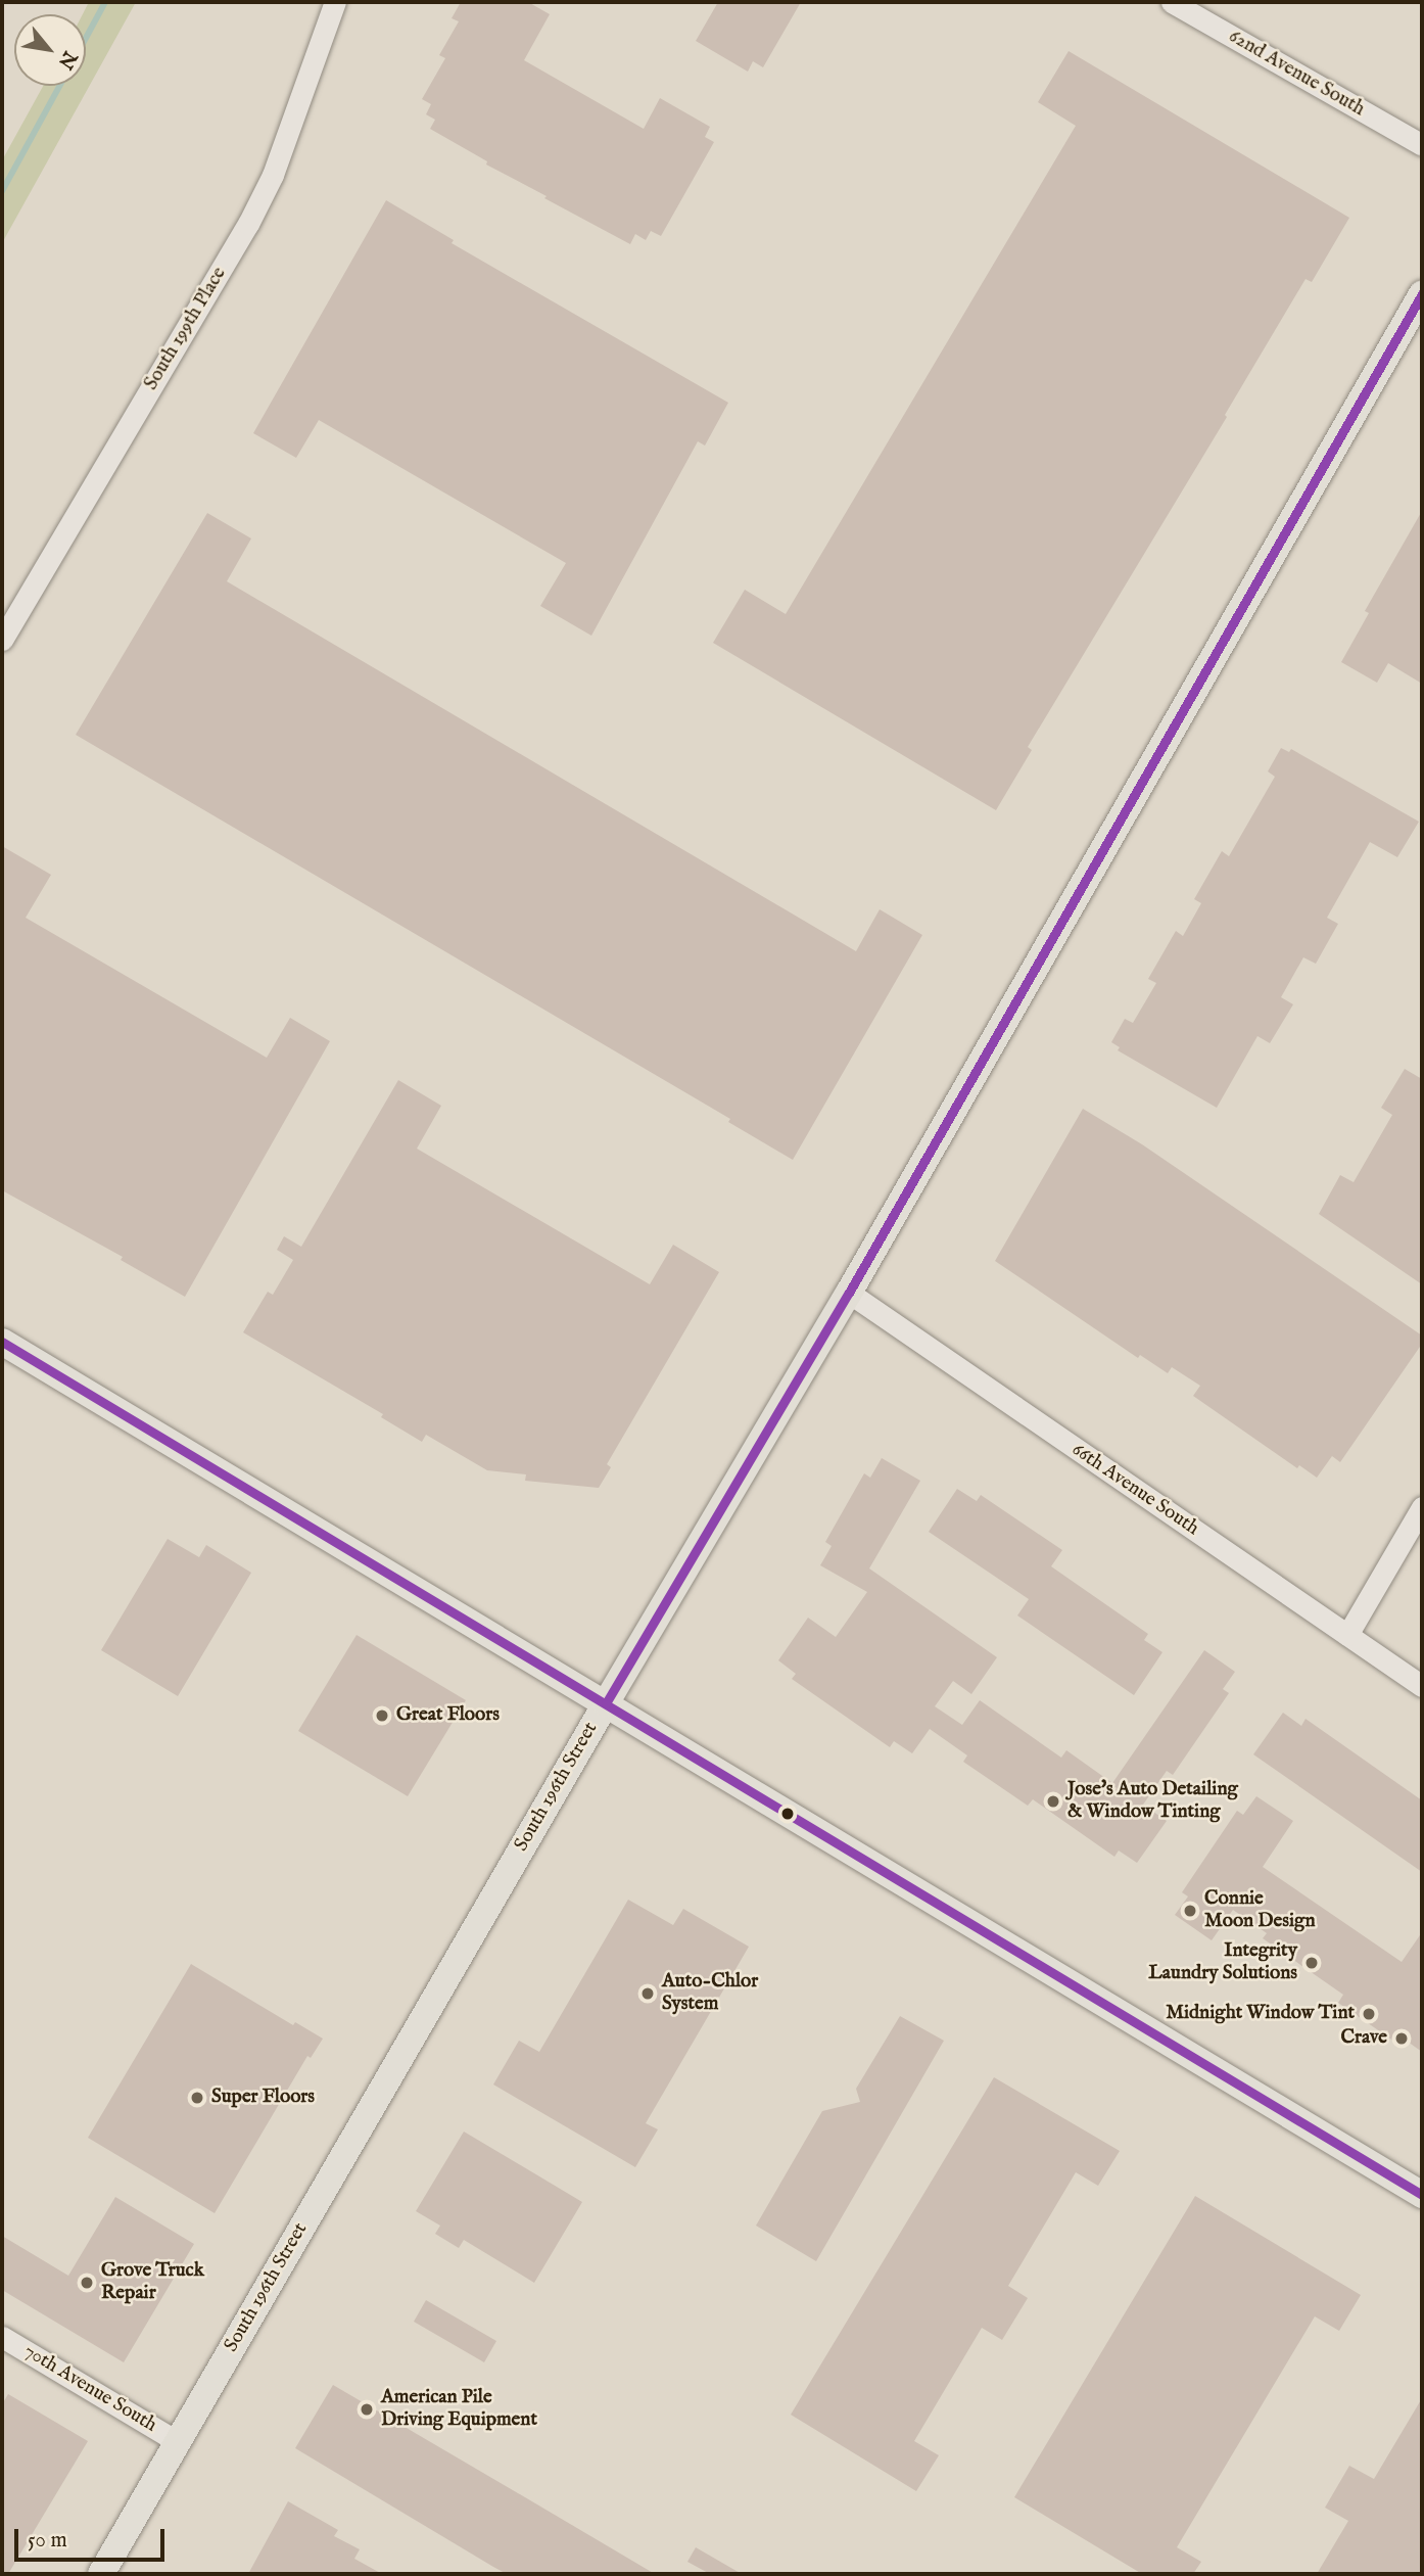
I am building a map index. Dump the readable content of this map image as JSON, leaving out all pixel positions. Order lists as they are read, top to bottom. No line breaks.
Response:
{"streets":{"main road":["South 196th Street"],"street":["62nd Avenue South","South 199th Place","66th Avenue South","70th Avenue South"]},"crossings":[["66th Avenue South","South 196th Street"],["South 196th Street","70th Avenue South"]],"places":["Great Floors","Jose's Auto Detailing & Window Tinting","Connie Moon Design","Integrity Laundry Solutions","Auto-Chlor System","Midnight Window Tint","Crave","Super Floors","Grove Truck Repair","American Pile Driving Equipment"],"scale_bar":"50 m","north":"bottom right"}
